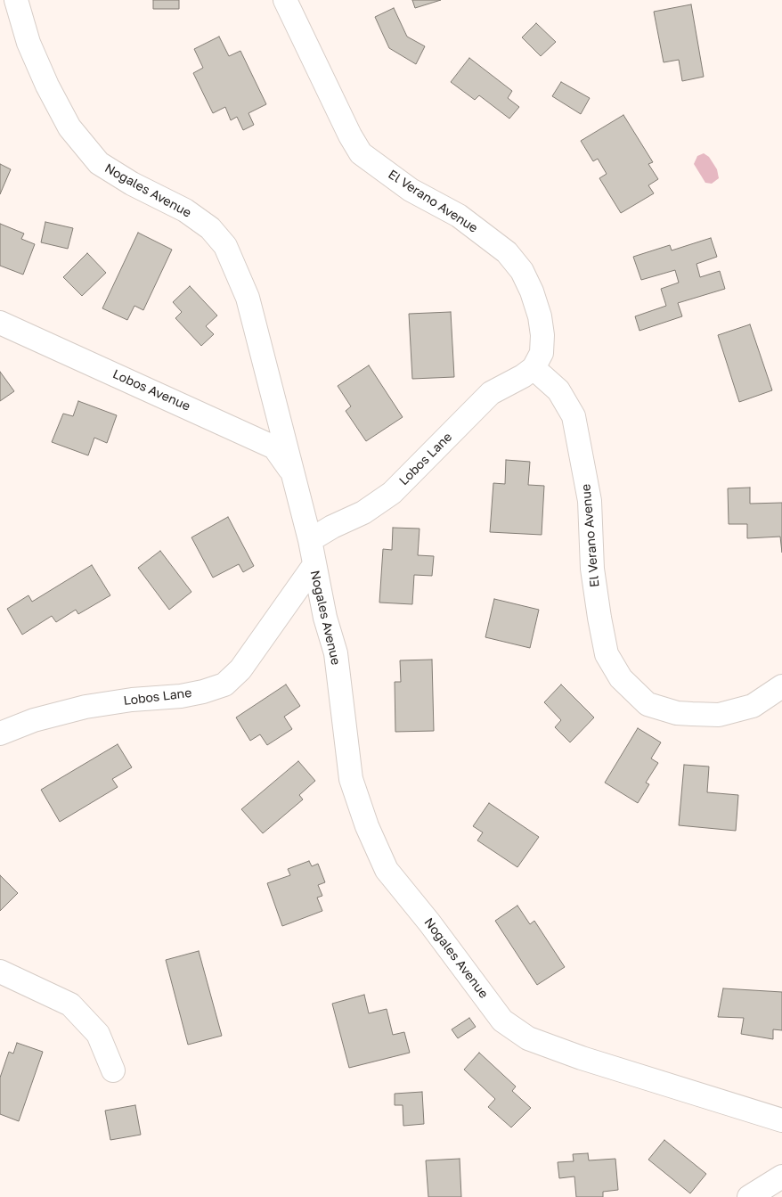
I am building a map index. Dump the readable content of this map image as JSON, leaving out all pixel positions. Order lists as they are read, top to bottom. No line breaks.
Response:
{"streets":{"street":["Nogales Avenue","El Verano Avenue","Lobos Avenue","Lobos Lane"]},"crossings":[["Nogales Avenue","Lobos Avenue"],["Nogales Avenue","Lobos Lane"],["El Verano Avenue","Lobos Lane"]]}
